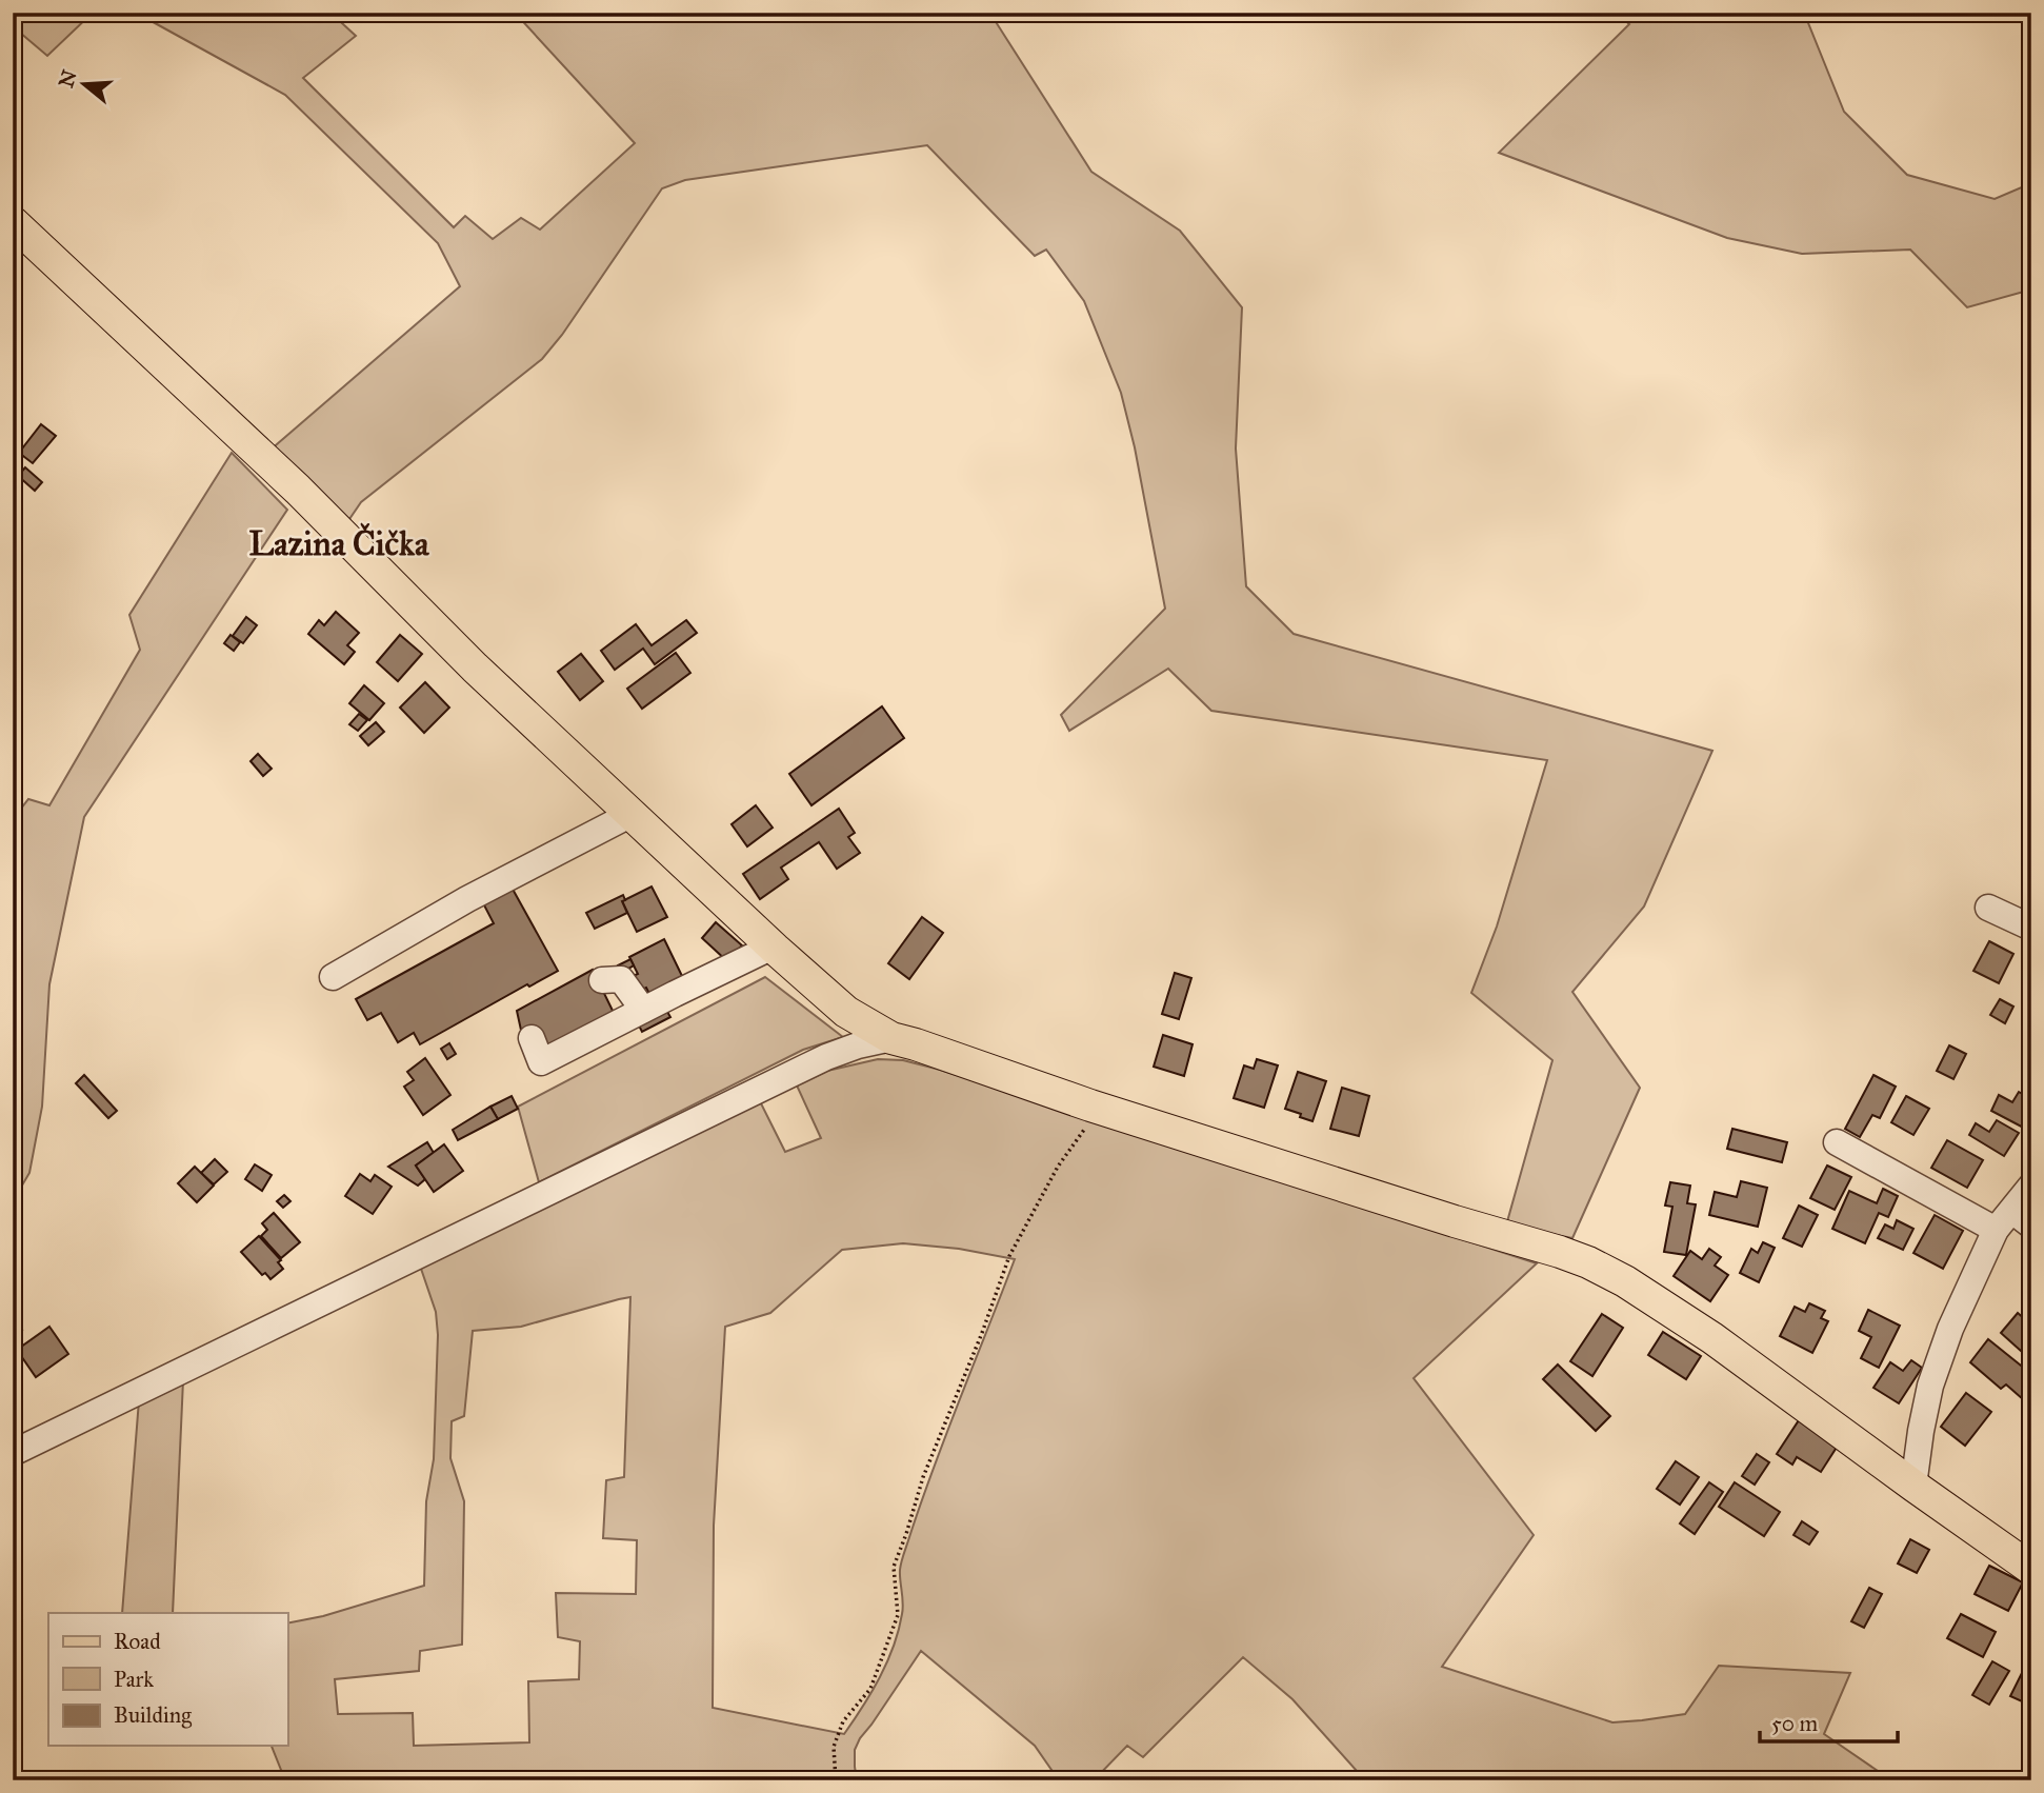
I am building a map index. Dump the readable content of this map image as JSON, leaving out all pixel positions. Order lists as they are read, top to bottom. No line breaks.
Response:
{"districts":["Lazina Čička"],"legend":["Road","Park","Building"],"scale_bar":"50 m","north":"left"}
